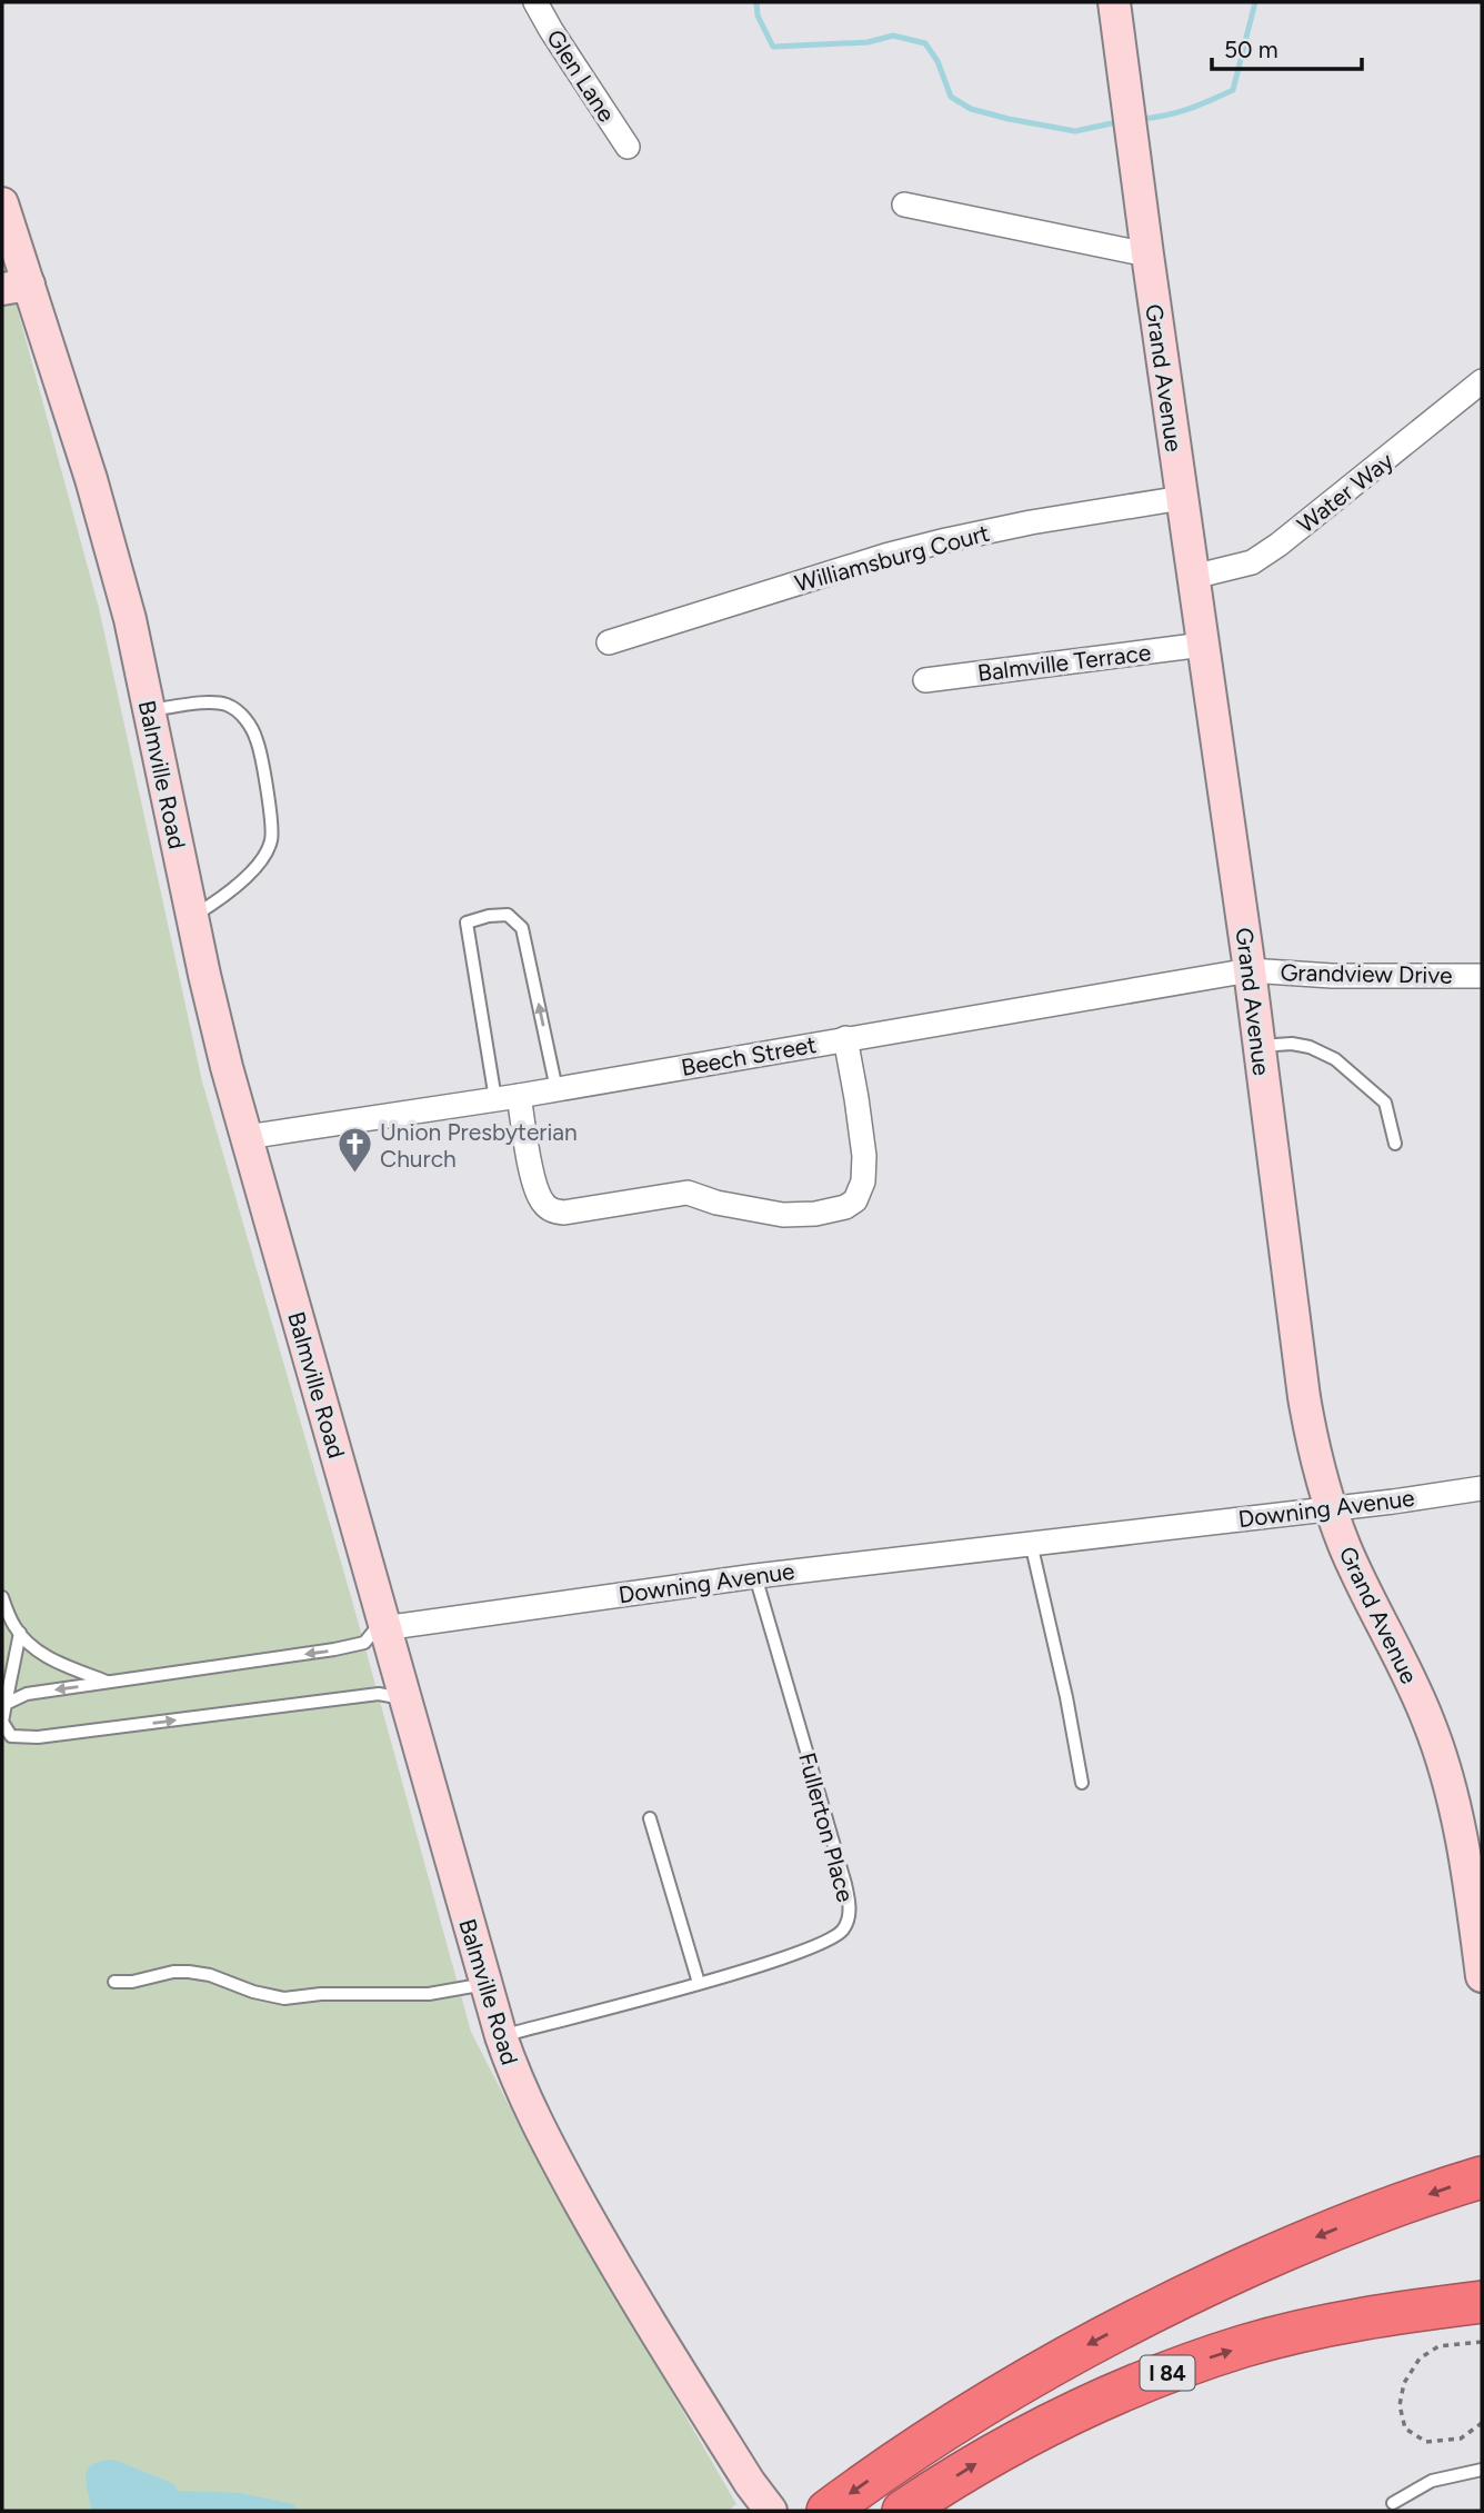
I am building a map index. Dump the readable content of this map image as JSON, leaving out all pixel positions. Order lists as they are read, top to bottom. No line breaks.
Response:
{"streets":{"highway":["I 84"],"street":["Glen Lane","Grand Avenue","Water Way","Williamsburg Court","Balmville Terrace","Balmville Road","Grandview Drive","Beech Street","Downing Avenue"],"lane":["Fullerton Place"]},"crossings":[["Grand Avenue","Water Way"],["Grand Avenue","Williamsburg Court"],["Grand Avenue","Balmville Terrace"],["Grand Avenue","Grandview Drive"],["Grand Avenue","Beech Street"],["Grand Avenue","Downing Avenue"],["Balmville Road","Beech Street"],["Balmville Road","Downing Avenue"],["Balmville Road","Fullerton Place"],["Grandview Drive","Beech Street"],["Downing Avenue","Fullerton Place"]],"places":{"church":["Union Presbyterian Church"]},"scale_bar":"50 m"}
